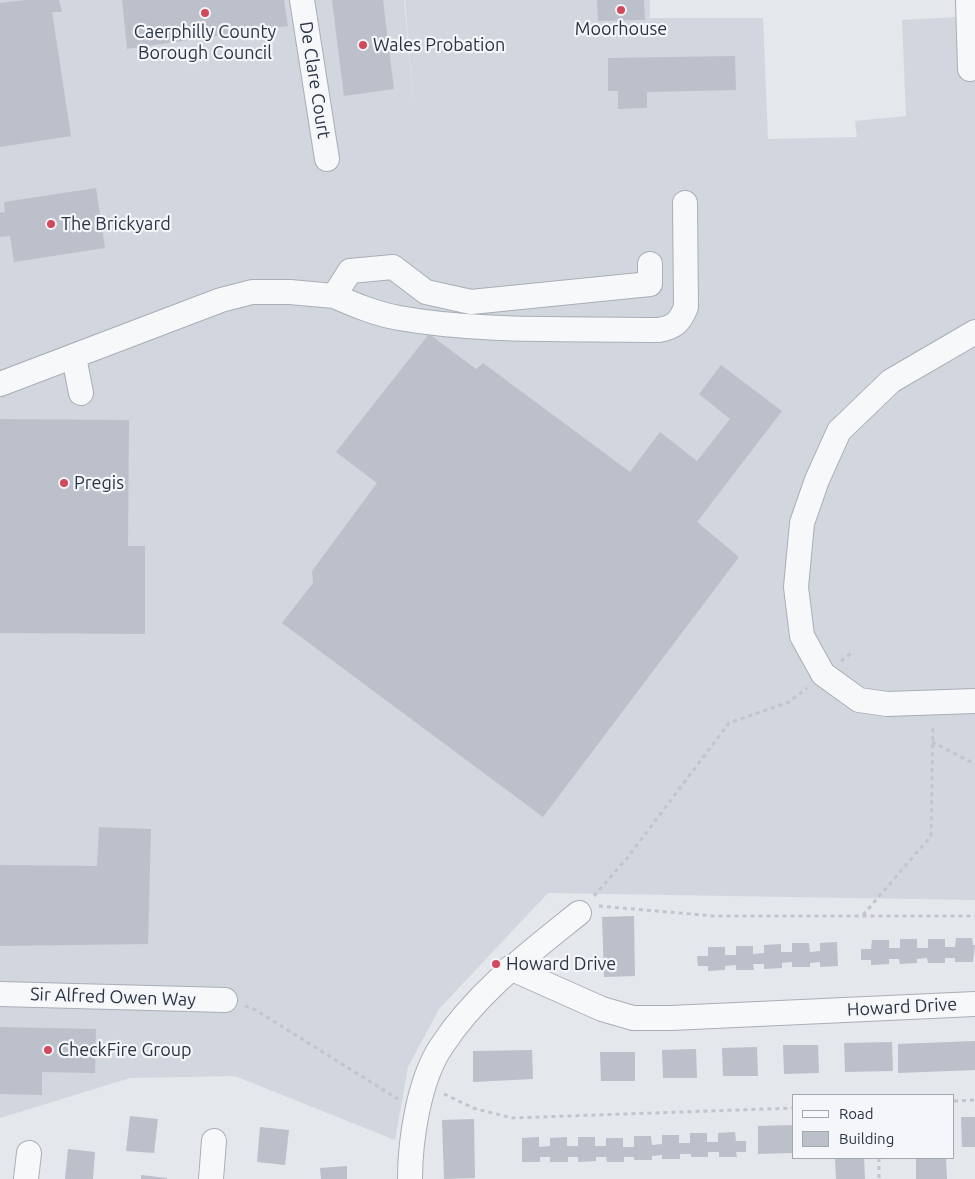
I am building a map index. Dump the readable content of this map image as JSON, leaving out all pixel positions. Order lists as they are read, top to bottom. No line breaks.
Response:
{"streets":{"street":["De Clare Court","Sir Alfred Owen Way","Howard Drive"]},"places":["Moorhouse","Caerphilly County Borough Council","Wales Probation","The Brickyard","Pregis","Howard Drive","CheckFire Group"],"legend":["Road","Building"]}
